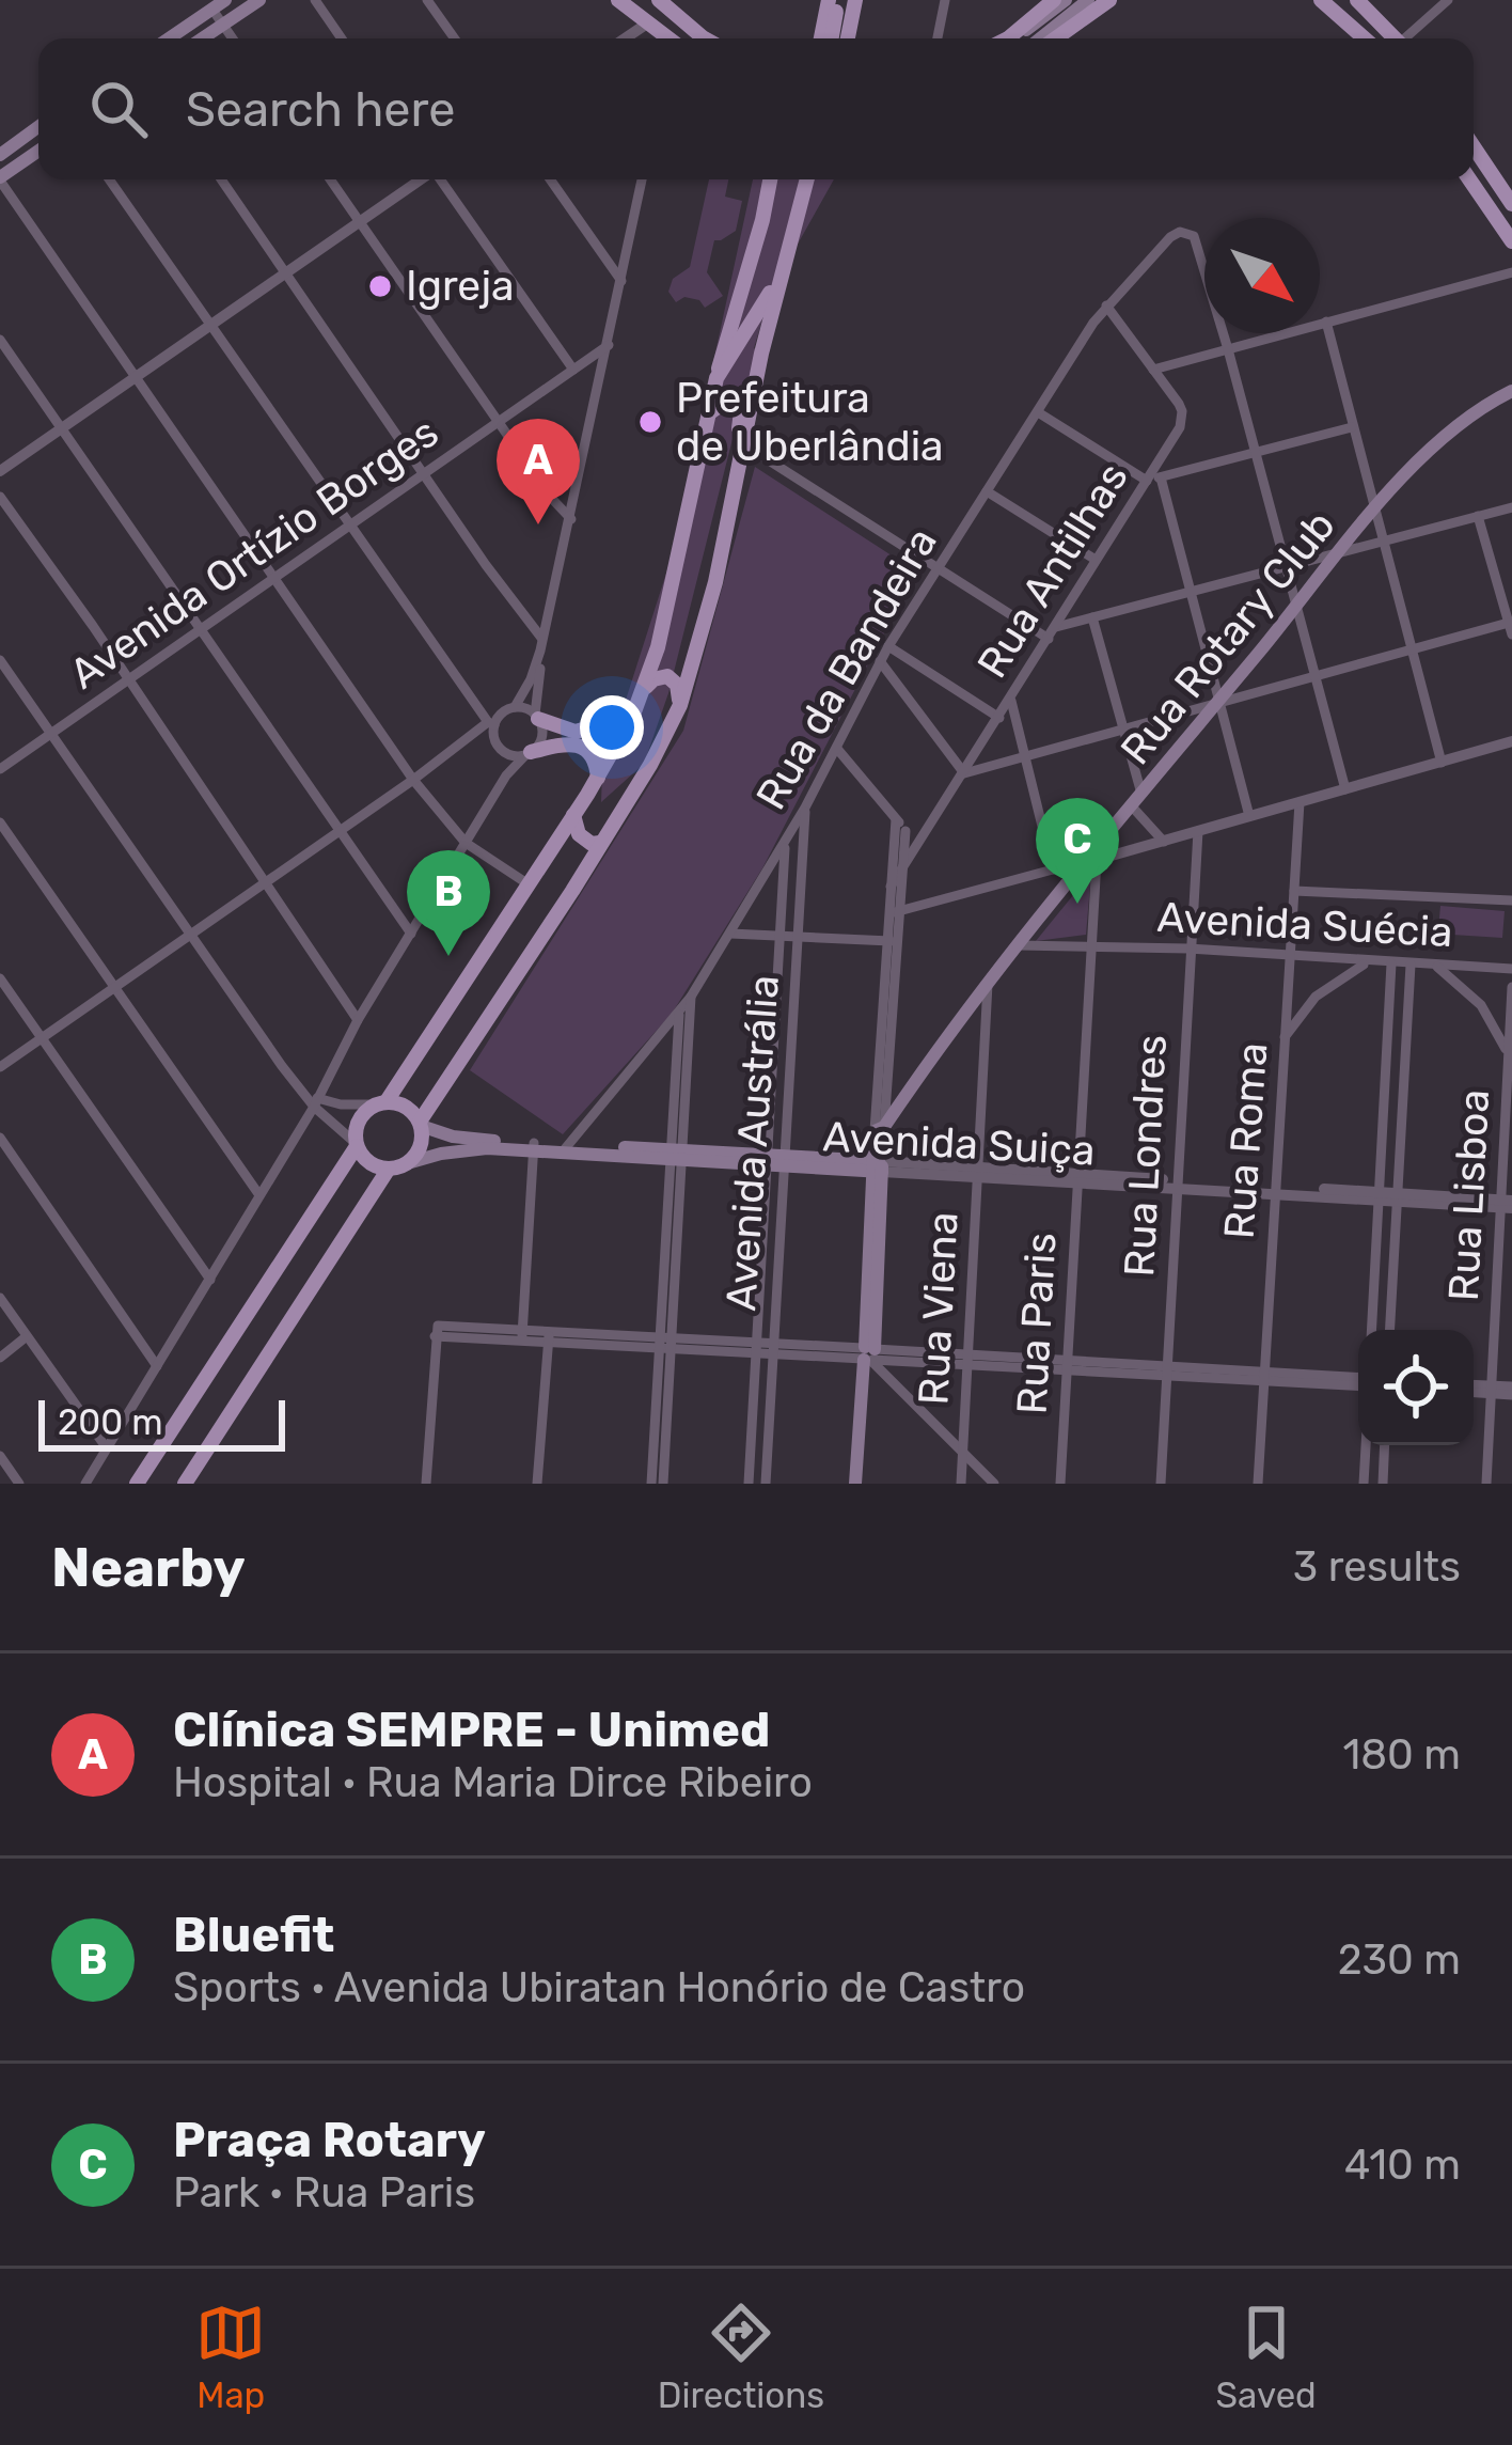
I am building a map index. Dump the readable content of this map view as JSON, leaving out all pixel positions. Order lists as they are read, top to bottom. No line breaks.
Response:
{"streets":{"main road":["Rua Rotary Club","Avenida Suiça"],"street":["Avenida Ortízio Borges","Rua Antilhas","Rua da Bandeira","Avenida Suécia","Rua Roma","Avenida Austrália","Rua Londres","Rua Lisboa","Rua Viena","Rua Paris"]},"crossings":[["Rua Antilhas","Rua da Bandeira"],["Rua Rotary Club","Avenida Suécia"],["Rua Rotary Club","Rua Viena"],["Rua Rotary Club","Rua Paris"],["Rua da Bandeira","Avenida Austrália"],["Rua da Bandeira","Avenida Suiça"],["Avenida Suécia","Rua Roma"],["Avenida Suécia","Rua Londres"],["Avenida Suécia","Rua Paris"],["Rua Roma","Avenida Suiça"],["Avenida Austrália","Avenida Suiça"],["Avenida Suiça","Rua Londres"],["Avenida Suiça","Rua Lisboa"],["Avenida Suiça","Rua Viena"],["Avenida Suiça","Rua Paris"]],"places":["Igreja","Prefeitura de Uberlândia"],"scale_bar":"200 m","north":"bottom right","page":{"search":"Search here","pins":["A","C","B"],"scale":"200 m","heading":["Nearby","3 results"],"list":[{"mark":"A","name":"Clínica SEMPRE - Unimed","note":"Hospital · Rua Maria Dirce Ribeiro","value":"180 m"},{"mark":"B","name":"Bluefit","note":"Sports · Avenida Ubiratan Honório de Castro","value":"230 m"},{"mark":"C","name":"Praça Rotary","note":"Park · Rua Paris","value":"410 m"}],"nav":["Map","Directions","Saved"]}}
